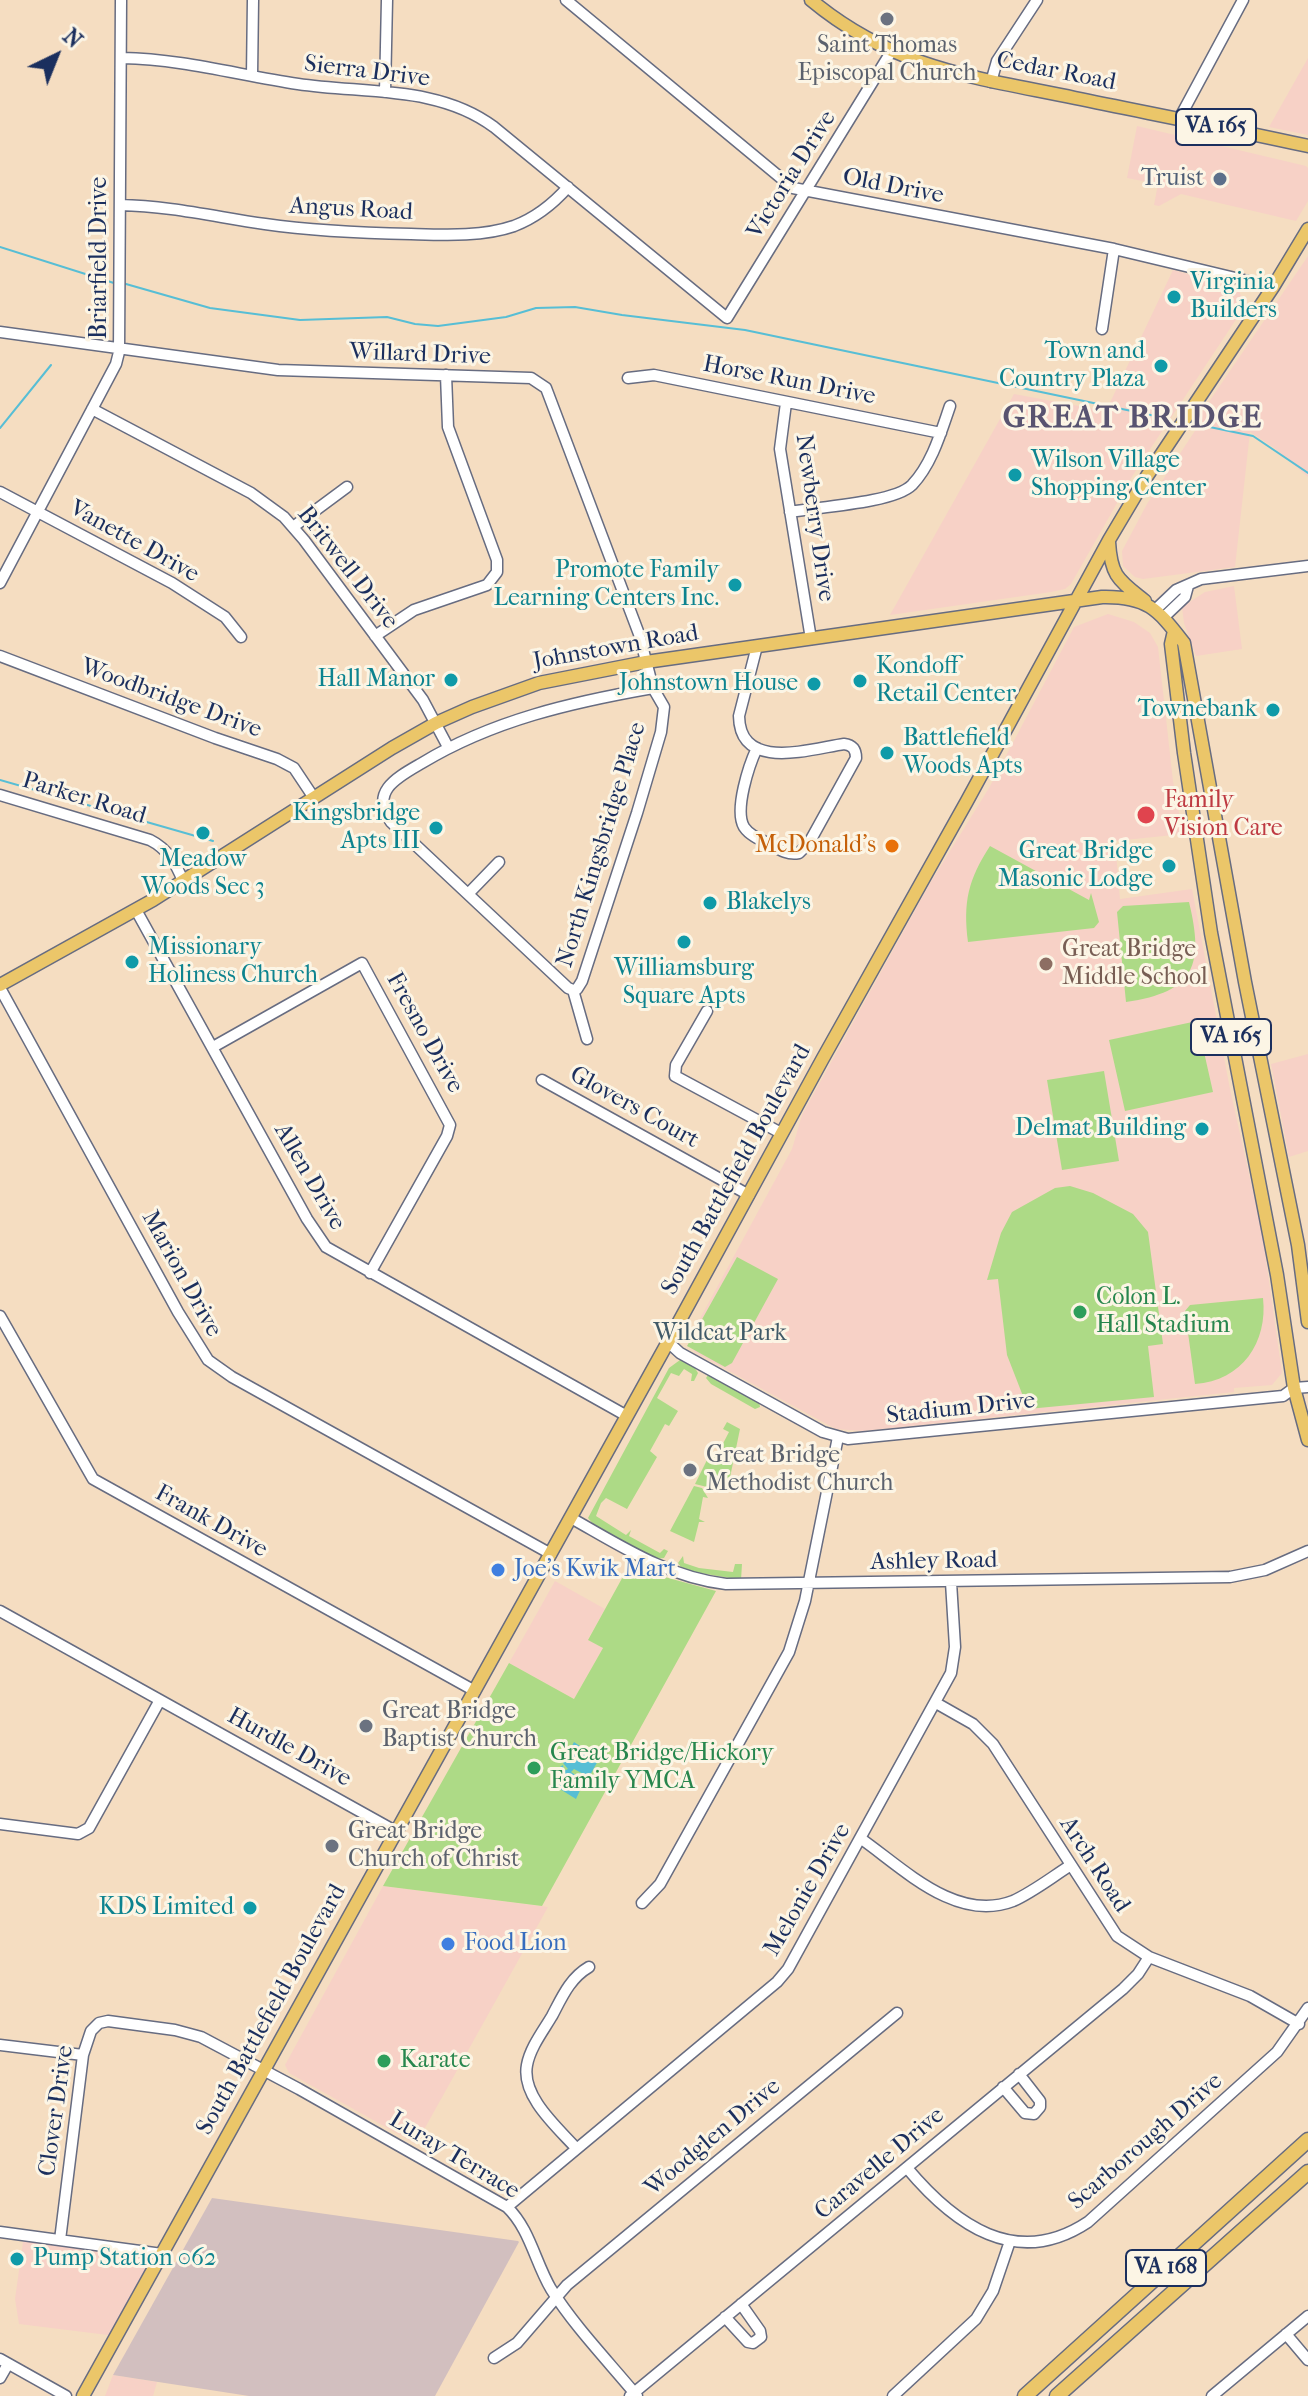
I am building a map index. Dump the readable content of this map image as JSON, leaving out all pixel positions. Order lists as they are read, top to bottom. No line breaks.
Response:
{"streets":{"highway":["VA 168"],"main road":["Cedar Road","VA 165","Johnstown Road","South Battlefield Boulevard"],"street":["Sierra Drive","Victoria Drive","Old Drive","Angus Road","Briarfield Drive","Willard Drive","Horse Run Drive","Newberry Drive","Vanette Drive","Britwell Drive","Woodbridge Drive","Parker Road","North Kingsbridge Place","Fresno Drive","Glovers Court","Allen Drive","Marion Drive","Stadium Drive","Frank Drive","Ashley Road","Hurdle Drive","Arch Road","Melonie Drive","Clover Drive","Woodglen Drive","Scarborough Drive","Luray Terrace","Caravelle Drive"]},"crossings":[["Sierra Drive","Victoria Drive"],["Sierra Drive","Angus Road"],["Sierra Drive","Briarfield Drive"],["Cedar Road","Victoria Drive"],["VA 165","Johnstown Road"],["VA 165","South Battlefield Boulevard"],["Victoria Drive","Old Drive"],["Old Drive","South Battlefield Boulevard"],["Angus Road","Briarfield Drive"],["Briarfield Drive","Willard Drive"],["Briarfield Drive","Vanette Drive"],["Briarfield Drive","Britwell Drive"],["Willard Drive","Johnstown Road"],["Willard Drive","North Kingsbridge Place"],["Horse Run Drive","Newberry Drive"],["Newberry Drive","Johnstown Road"],["Britwell Drive","Johnstown Road"],["Johnstown Road","Woodbridge Drive"],["Johnstown Road","Parker Road"],["Johnstown Road","North Kingsbridge Place"],["Johnstown Road","South Battlefield Boulevard"],["Johnstown Road","Allen Drive"],["Johnstown Road","Marion Drive"],["Fresno Drive","Allen Drive"],["Glovers Court","South Battlefield Boulevard"],["South Battlefield Boulevard","Allen Drive"],["South Battlefield Boulevard","Marion Drive"],["South Battlefield Boulevard","Stadium Drive"],["South Battlefield Boulevard","Frank Drive"],["South Battlefield Boulevard","Ashley Road"],["South Battlefield Boulevard","Hurdle Drive"],["South Battlefield Boulevard","Clover Drive"],["South Battlefield Boulevard","Luray Terrace"],["Ashley Road","Melonie Drive"],["Arch Road","Melonie Drive"],["Arch Road","Scarborough Drive"],["Arch Road","Caravelle Drive"],["Melonie Drive","Luray Terrace"],["Clover Drive","Luray Terrace"],["Woodglen Drive","Luray Terrace"],["Scarborough Drive","Caravelle Drive"],["Luray Terrace","Caravelle Drive"]],"districts":["GREAT BRIDGE"],"parks":["Wildcat Park"],"places":["Saint Thomas Episcopal Church","Truist","Virginia Builders","Town and Country Plaza","Wilson Village Shopping Center","Promote Family Learning Centers Inc.","Hall Manor","Kondoff Retail Center","Johnstown House","Townebank","Battlefield Woods Apts","Family Vision Care","Kingsbridge Apts III","Meadow Woods Sec 3","McDonald's","Great Bridge Masonic Lodge","Blakelys","Williamsburg Square Apts","Missionary Holiness Church","Great Bridge Middle School","Delmat Building","Colon L. Hall Stadium","Great Bridge Methodist Church","Joe's Kwik Mart","Great Bridge Baptist Church","Great Bridge/Hickory Family YMCA","Great Bridge Church of Christ","KDS Limited","Food Lion","Karate","Pump Station 062"],"north":"top right"}
